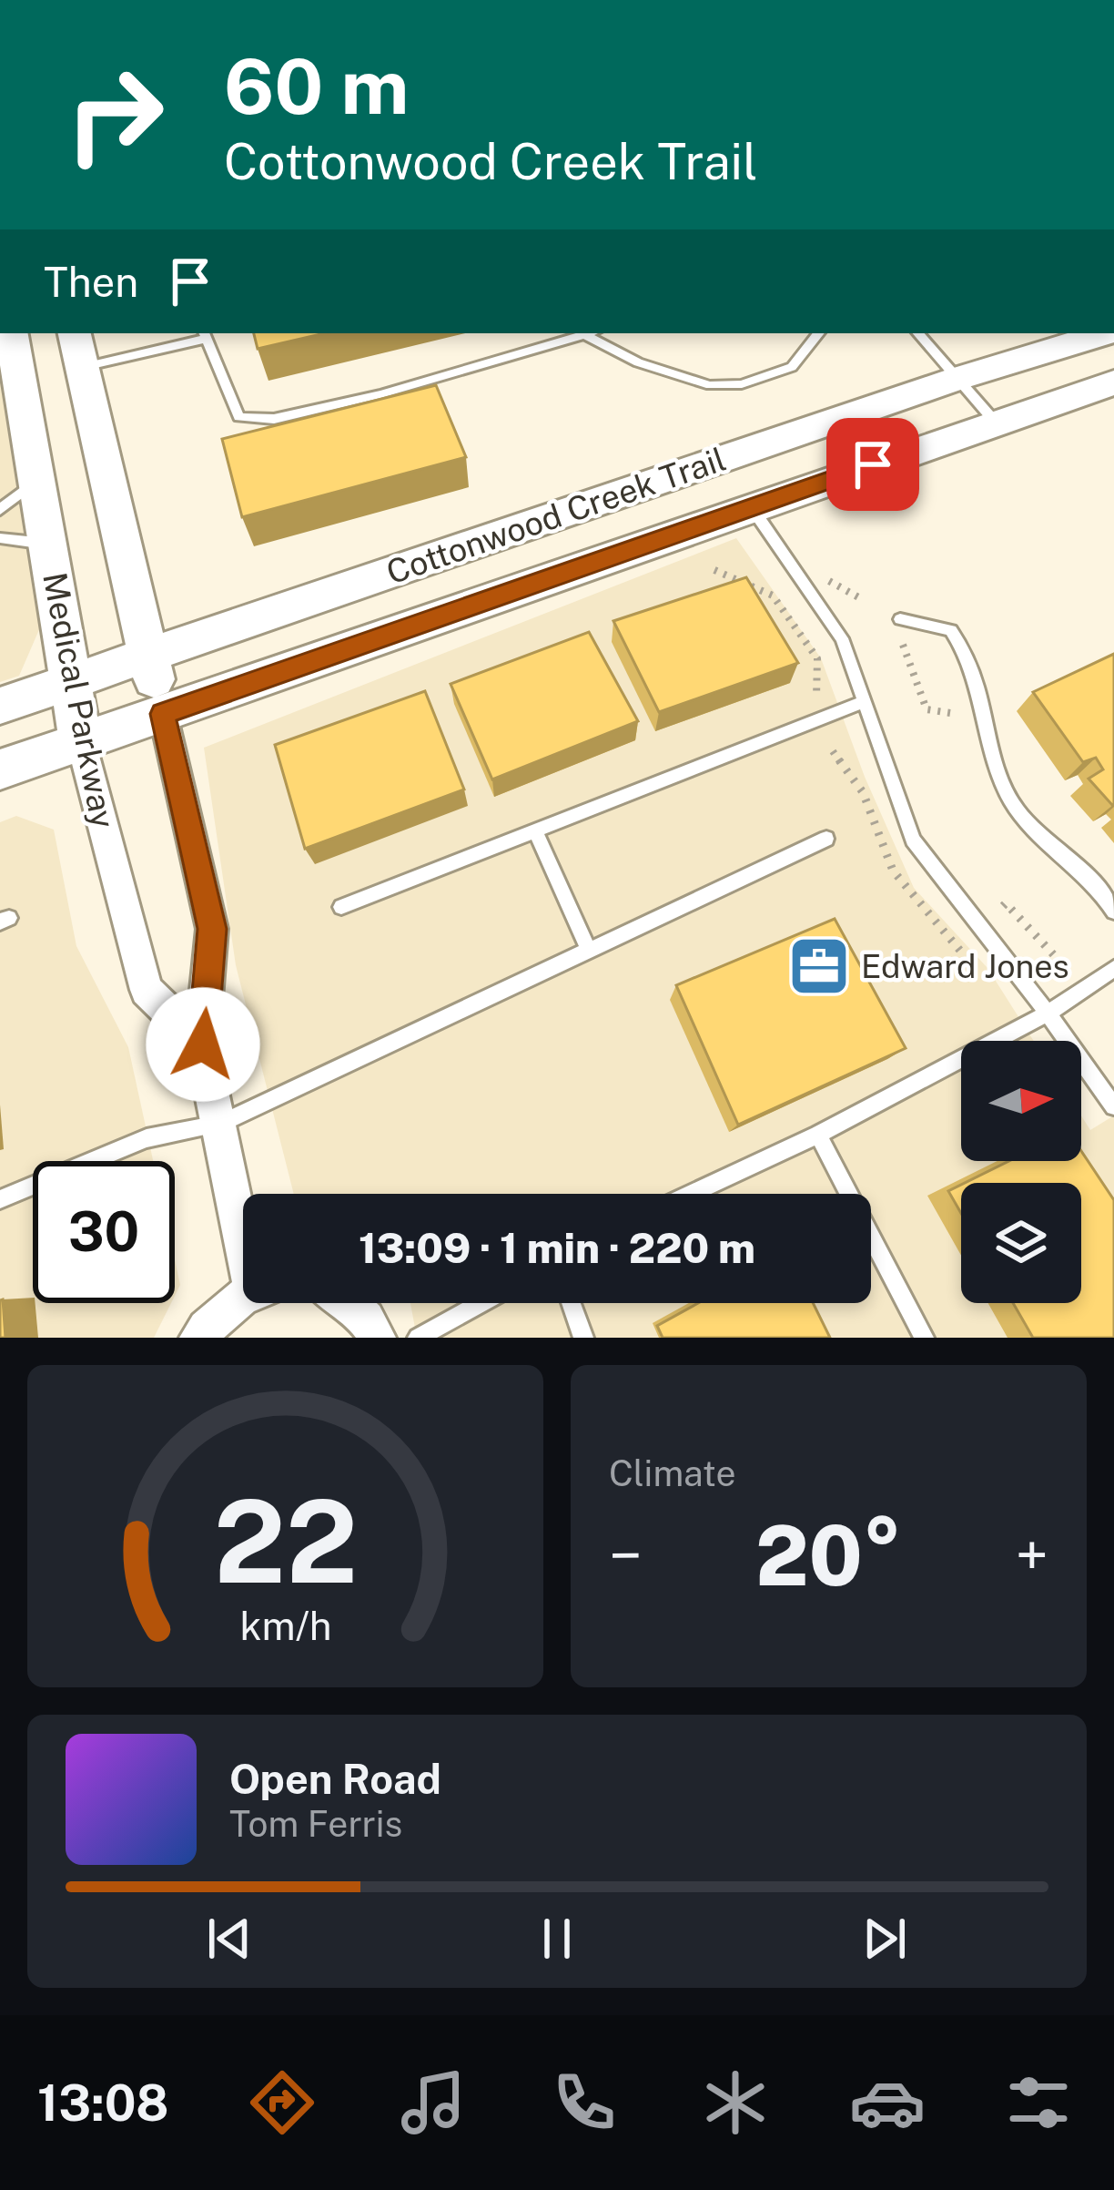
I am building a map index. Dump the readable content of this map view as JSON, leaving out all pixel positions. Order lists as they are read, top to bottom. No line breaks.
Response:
{"streets":{"street":["Cottonwood Creek Trail","Medical Parkway"]},"crossings":[["Cottonwood Creek Trail","Medical Parkway"]],"places":{"office":["Edward Jones"]},"north":"right","page":{"turn":["60 m","Cottonwood Creek Trail"],"then":"Then","limit":"30","trip":"13:09 · 1 min · 220 m","tile":"Climate","heat":["−","20°","+"],"song":["Open Road","Tom Ferris"],"tabs":"13:08","gauge":["22","km/h"]}}
